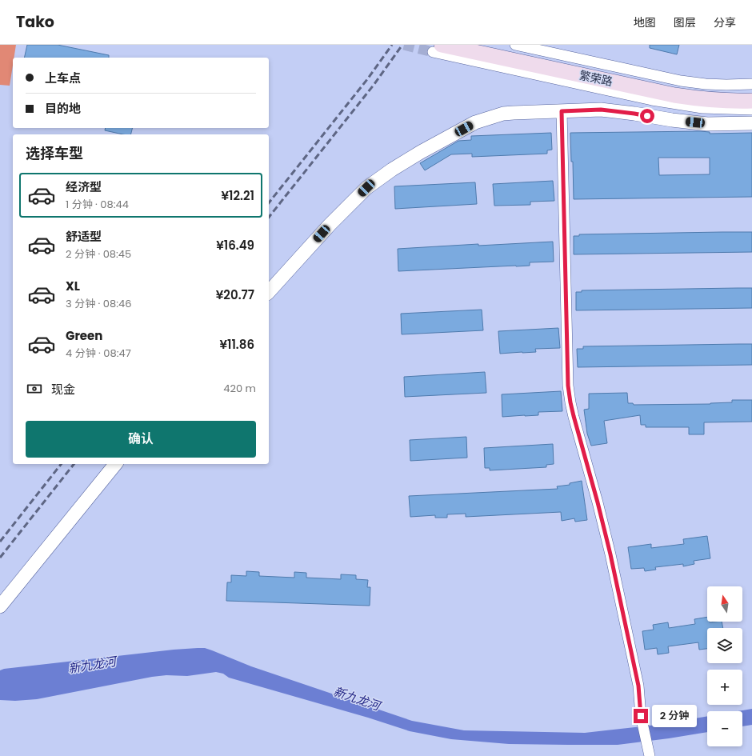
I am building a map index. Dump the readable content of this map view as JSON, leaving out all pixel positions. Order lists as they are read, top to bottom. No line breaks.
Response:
{"streets":{"main road":["繁荣路"]},"water":["新九龙河"],"north":"top","page":{"header":"Tako","nav":["地图","图层","分享"],"banner":["上车点","目的地"],"heading":"选择车型","list":[{"name":"经济型","note":"1 分钟 · 08:44","value":"¥12.21"},{"name":"舒适型","note":"2 分钟 · 08:45","value":"¥16.49"},{"name":"XL","note":"3 分钟 · 08:46","value":"¥20.77"},{"name":"Green","note":"4 分钟 · 08:47","value":"¥11.86"}],"pay":["现金","420 m"],"buttons":"确认","map_buttons":["+","−"],"bubble":"2 分钟"}}
